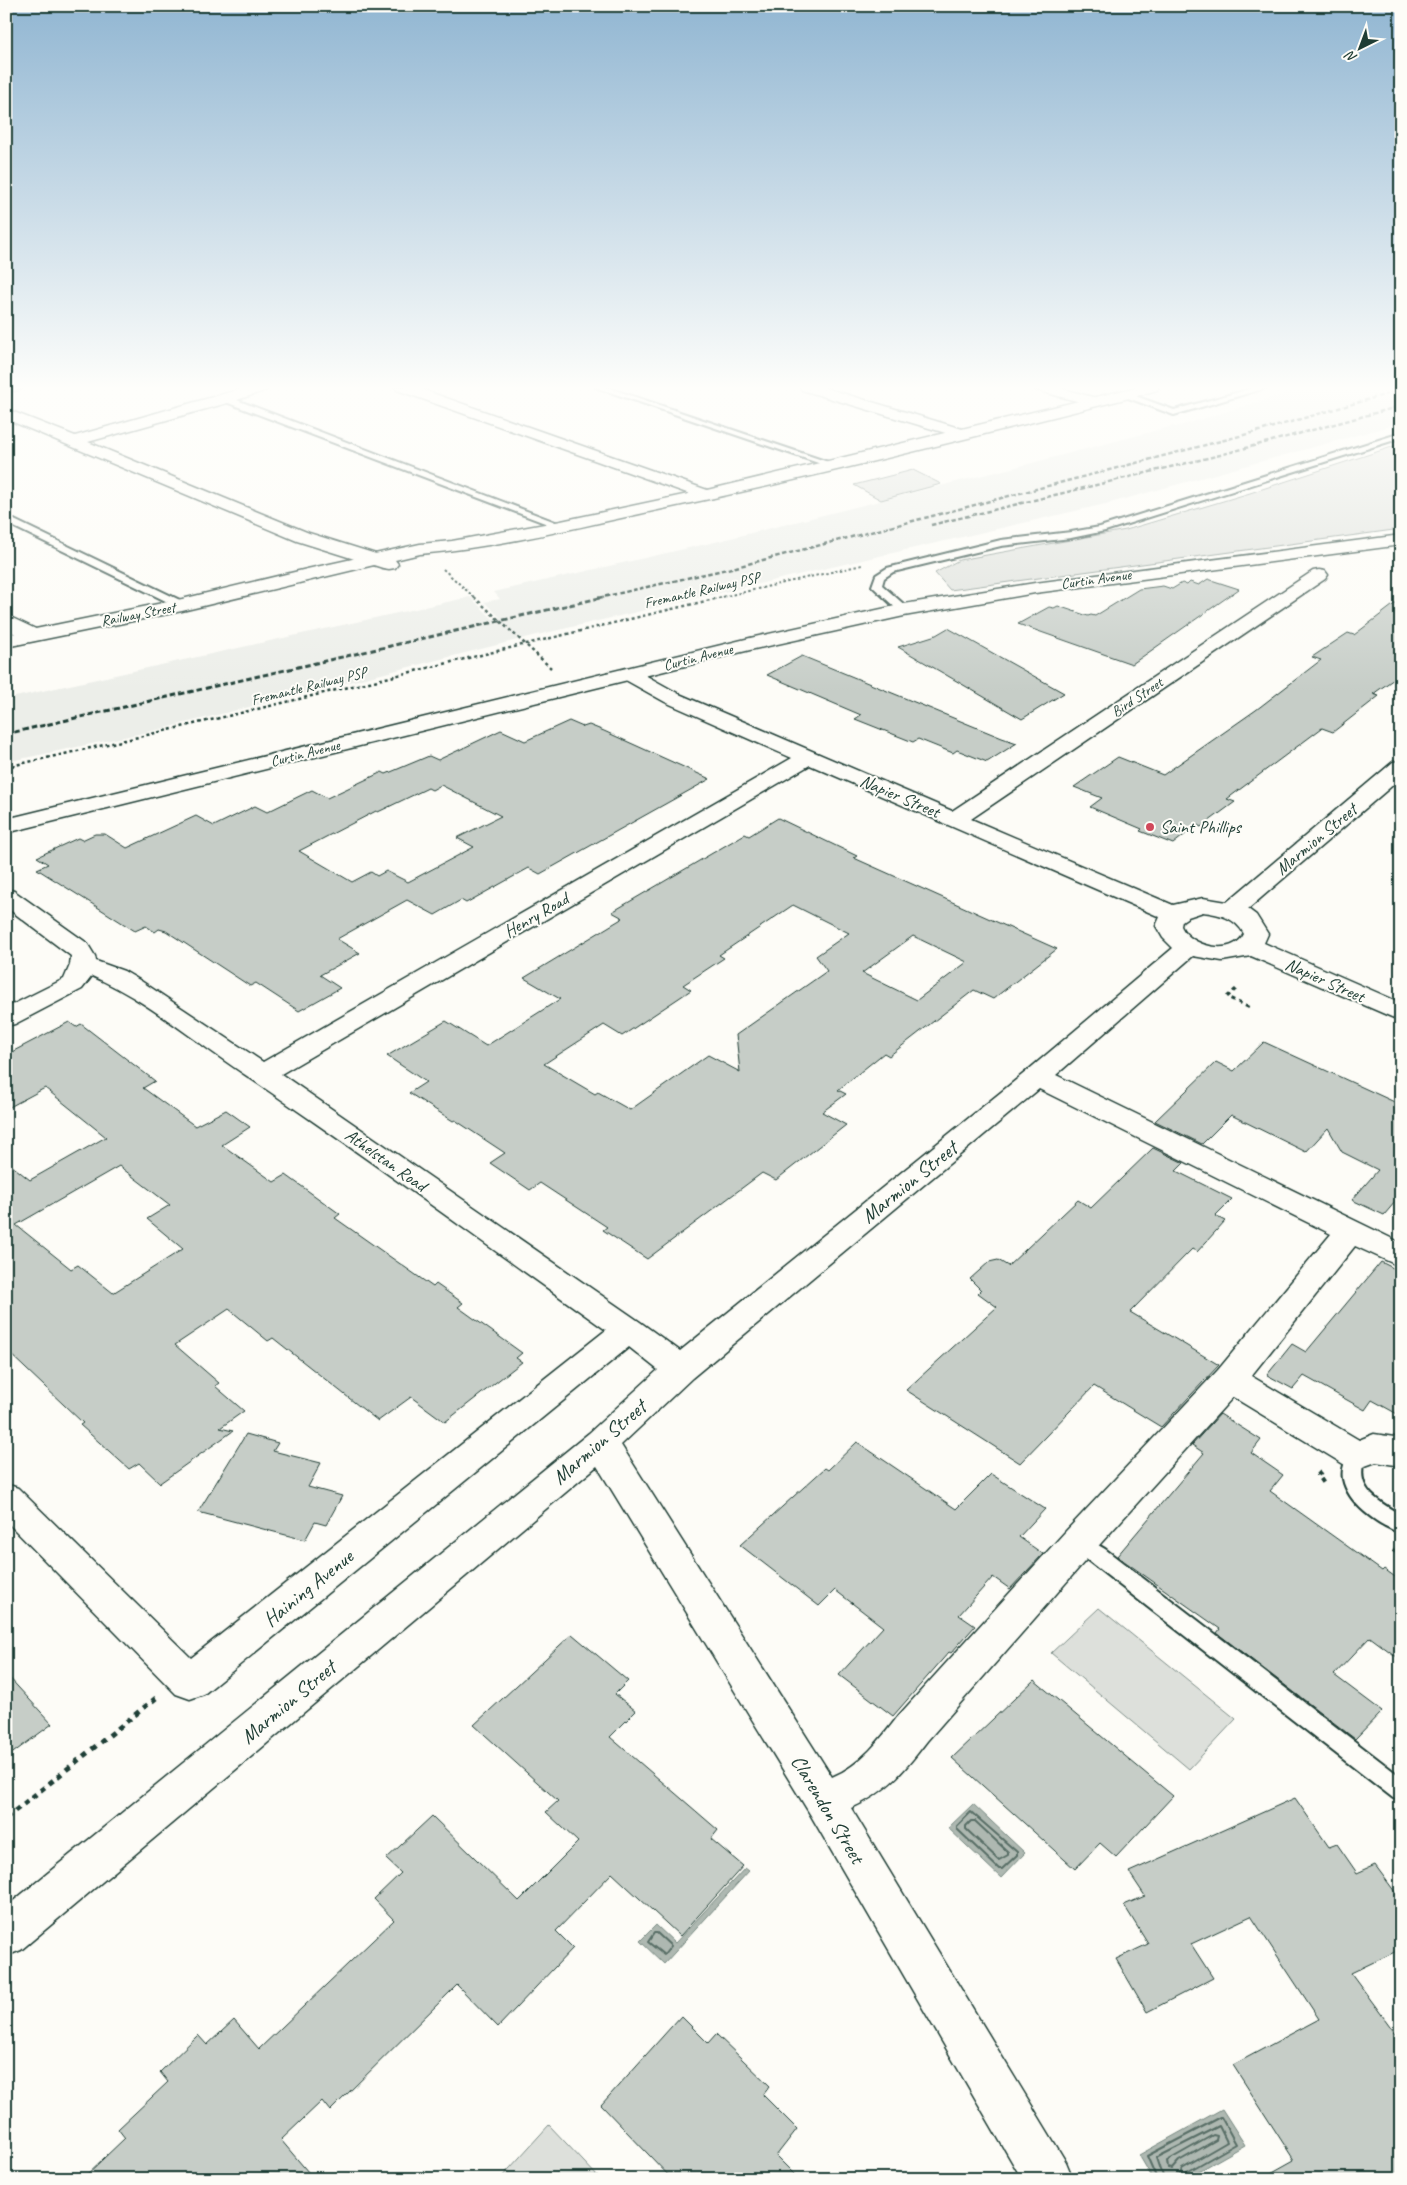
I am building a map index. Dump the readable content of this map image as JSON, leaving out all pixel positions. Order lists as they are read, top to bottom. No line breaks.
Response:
{"streets":{"street":["Curtin Avenue","Railway Street","Bird Street","Napier Street","Marmion Street","Henry Road","Athelstan Road","Haining Avenue","Clarendon Street"],"path":["Fremantle Railway PSP"]},"crossings":[["Curtin Avenue","Napier Street"],["Bird Street","Napier Street"],["Napier Street","Henry Road"],["Marmion Street","Athelstan Road"],["Marmion Street","Clarendon Street"],["Henry Road","Athelstan Road"],["Athelstan Road","Haining Avenue"]],"places":["Saint Phillips"],"north":"bottom left"}
